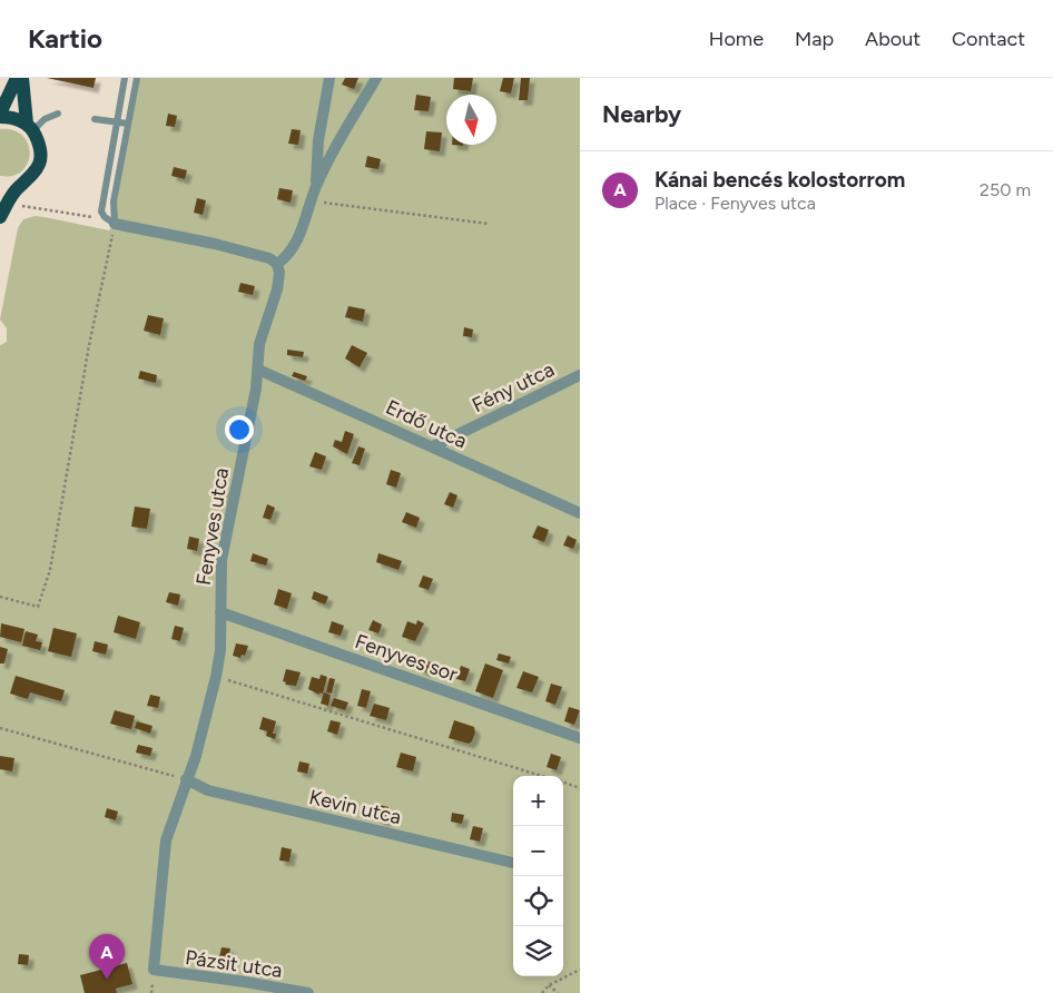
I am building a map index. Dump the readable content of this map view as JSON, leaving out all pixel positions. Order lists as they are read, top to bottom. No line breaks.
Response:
{"streets":{"street":["Fény utca","Erdő utca","Fenyves utca","Fenyves sor","Kevin utca","Pázsit utca"]},"crossings":[["Fény utca","Erdő utca"],["Erdő utca","Fenyves utca"],["Fenyves utca","Fenyves sor"],["Fenyves utca","Kevin utca"],["Fenyves utca","Pázsit utca"]],"north":"bottom","page":{"header":"Kartio","nav":["Home","Map","About","Contact"],"heading":"Nearby","list":[{"mark":"A","name":"Kánai bencés kolostorrom","note":"Place · Fenyves utca","value":"250 m"}],"map_buttons":["+","−"],"pins":"A"}}
